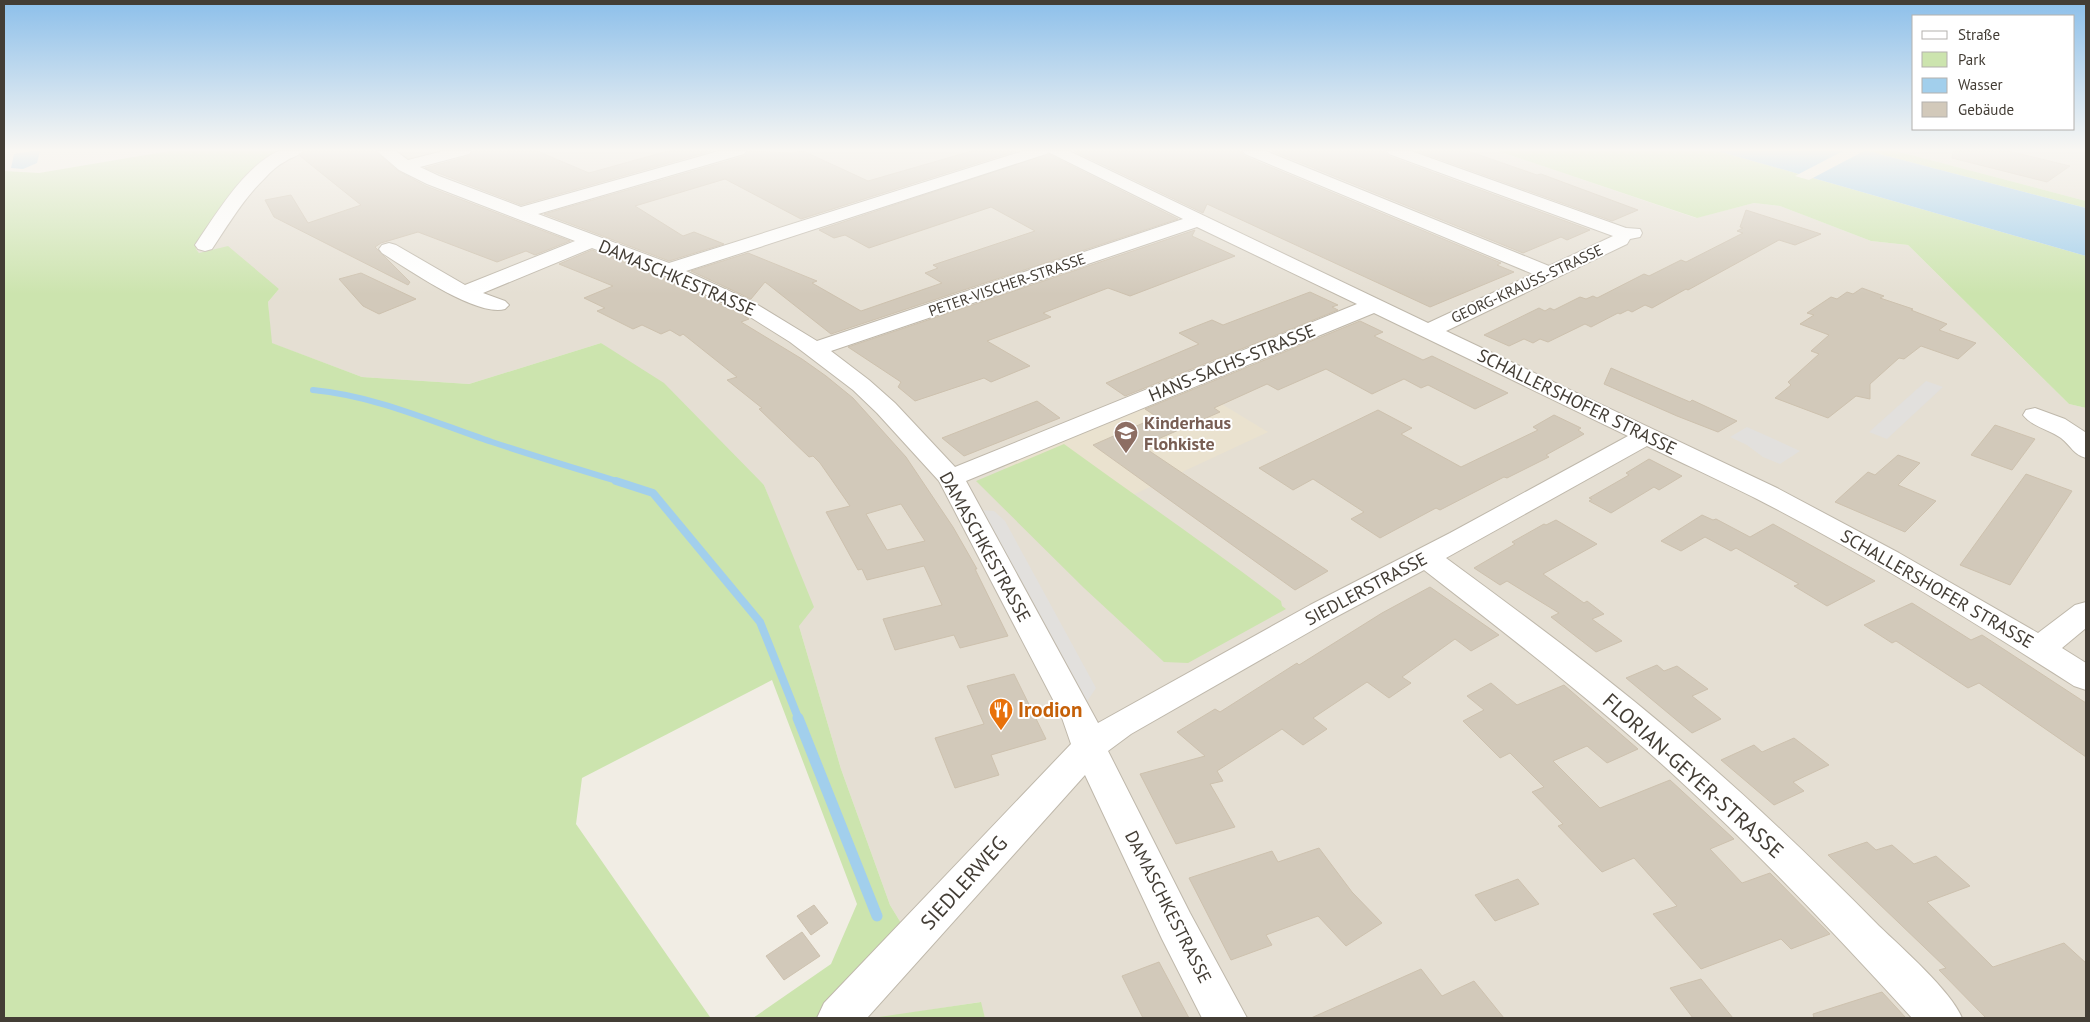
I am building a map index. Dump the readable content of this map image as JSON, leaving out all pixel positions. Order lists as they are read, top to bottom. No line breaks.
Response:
{"streets":{"street":["DAMASCHKESTRASSE","GEORG-KRAUSS-STRASSE","PETER-VISCHER-STRASSE","HANS-SACHS-STRASSE","SCHALLERSHOFER STRASSE","SIEDLERSTRASSE","FLORIAN-GEYER-STRASSE","SIEDLERWEG"]},"crossings":[["DAMASCHKESTRASSE","PETER-VISCHER-STRASSE"],["DAMASCHKESTRASSE","HANS-SACHS-STRASSE"],["DAMASCHKESTRASSE","SIEDLERSTRASSE"],["DAMASCHKESTRASSE","SIEDLERWEG"],["GEORG-KRAUSS-STRASSE","SCHALLERSHOFER STRASSE"],["PETER-VISCHER-STRASSE","SCHALLERSHOFER STRASSE"],["HANS-SACHS-STRASSE","SCHALLERSHOFER STRASSE"],["SCHALLERSHOFER STRASSE","SIEDLERSTRASSE"],["SIEDLERSTRASSE","FLORIAN-GEYER-STRASSE"],["SIEDLERSTRASSE","SIEDLERWEG"]],"places":{"school or university":["Kinderhaus Flohkiste"],"restaurant":["Irodion"]},"legend":["Straße","Park","Wasser","Gebäude"]}
